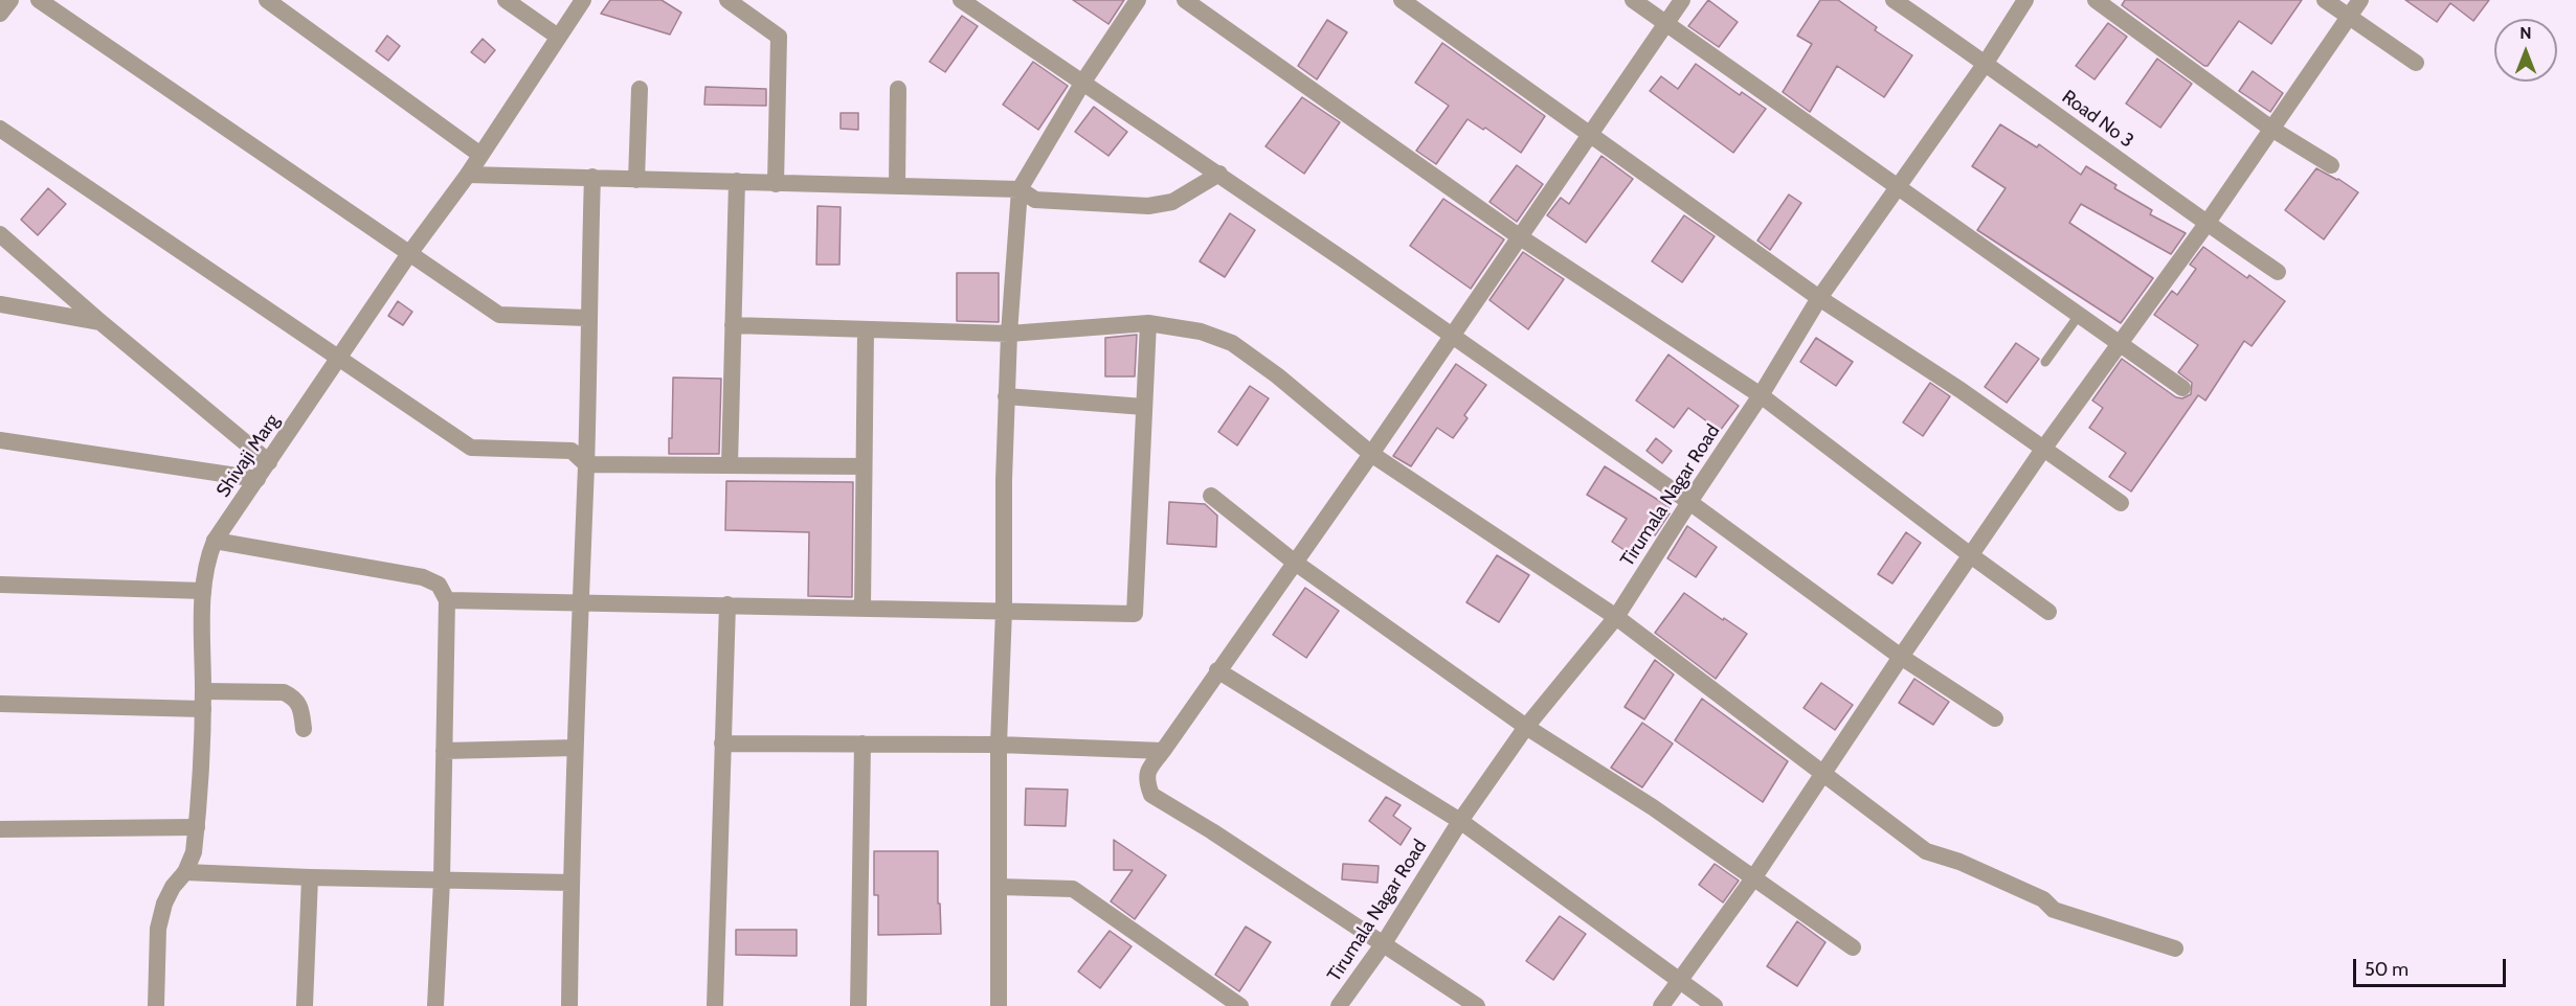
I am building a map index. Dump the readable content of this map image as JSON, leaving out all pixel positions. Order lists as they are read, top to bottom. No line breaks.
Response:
{"streets":{"street":["Road No 3","Shivaji Marg","Tirumala Nagar Road"]},"crossings":[["Road No 3","Tirumala Nagar Road"]],"scale_bar":"50 m","north":"top"}
